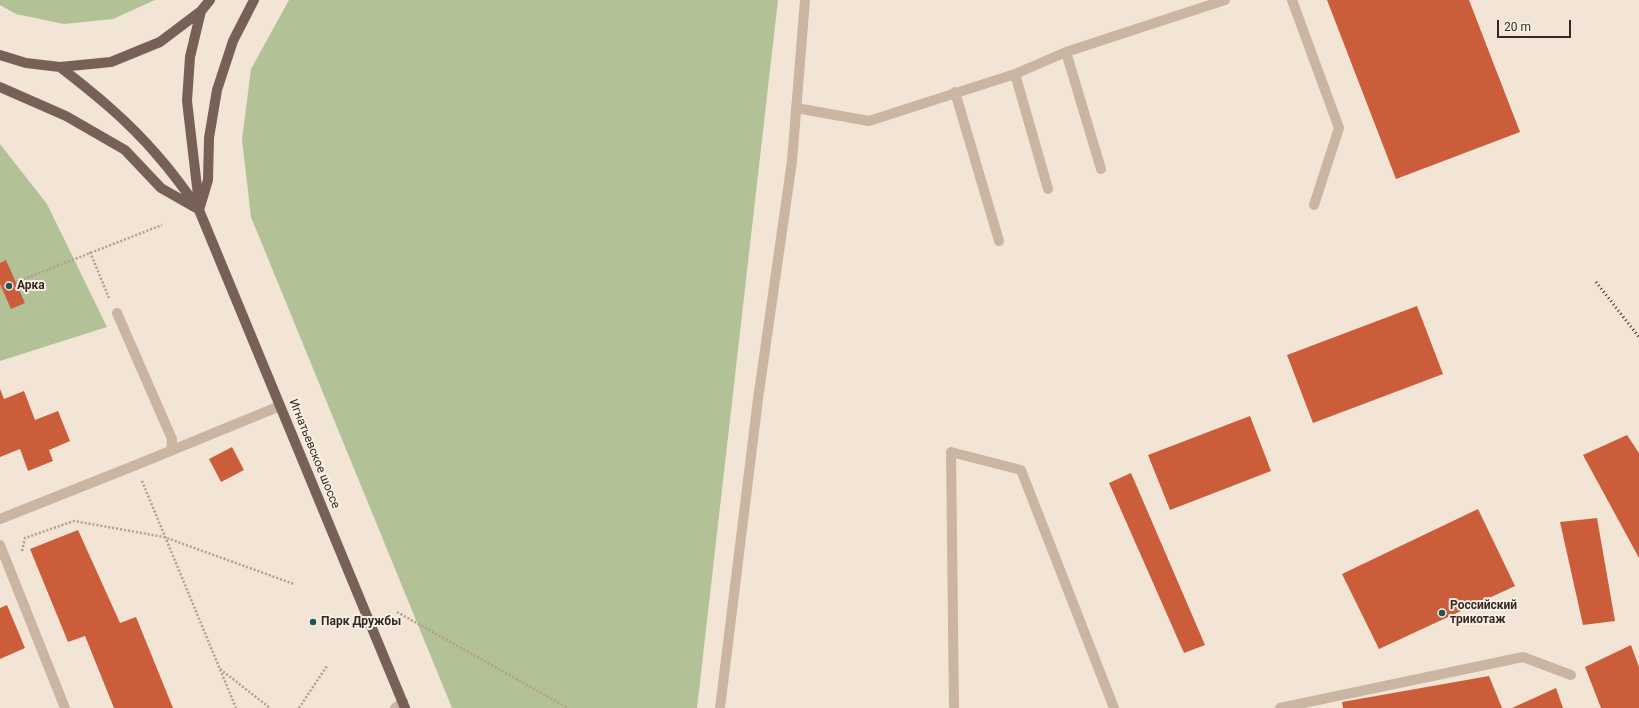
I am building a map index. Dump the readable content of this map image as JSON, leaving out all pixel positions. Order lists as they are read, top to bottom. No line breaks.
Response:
{"streets":{"main road":["Игнатьевское шоссе"]},"places":["Арка","Российский трикотаж","Парк Дружбы"],"scale_bar":"20 m"}
